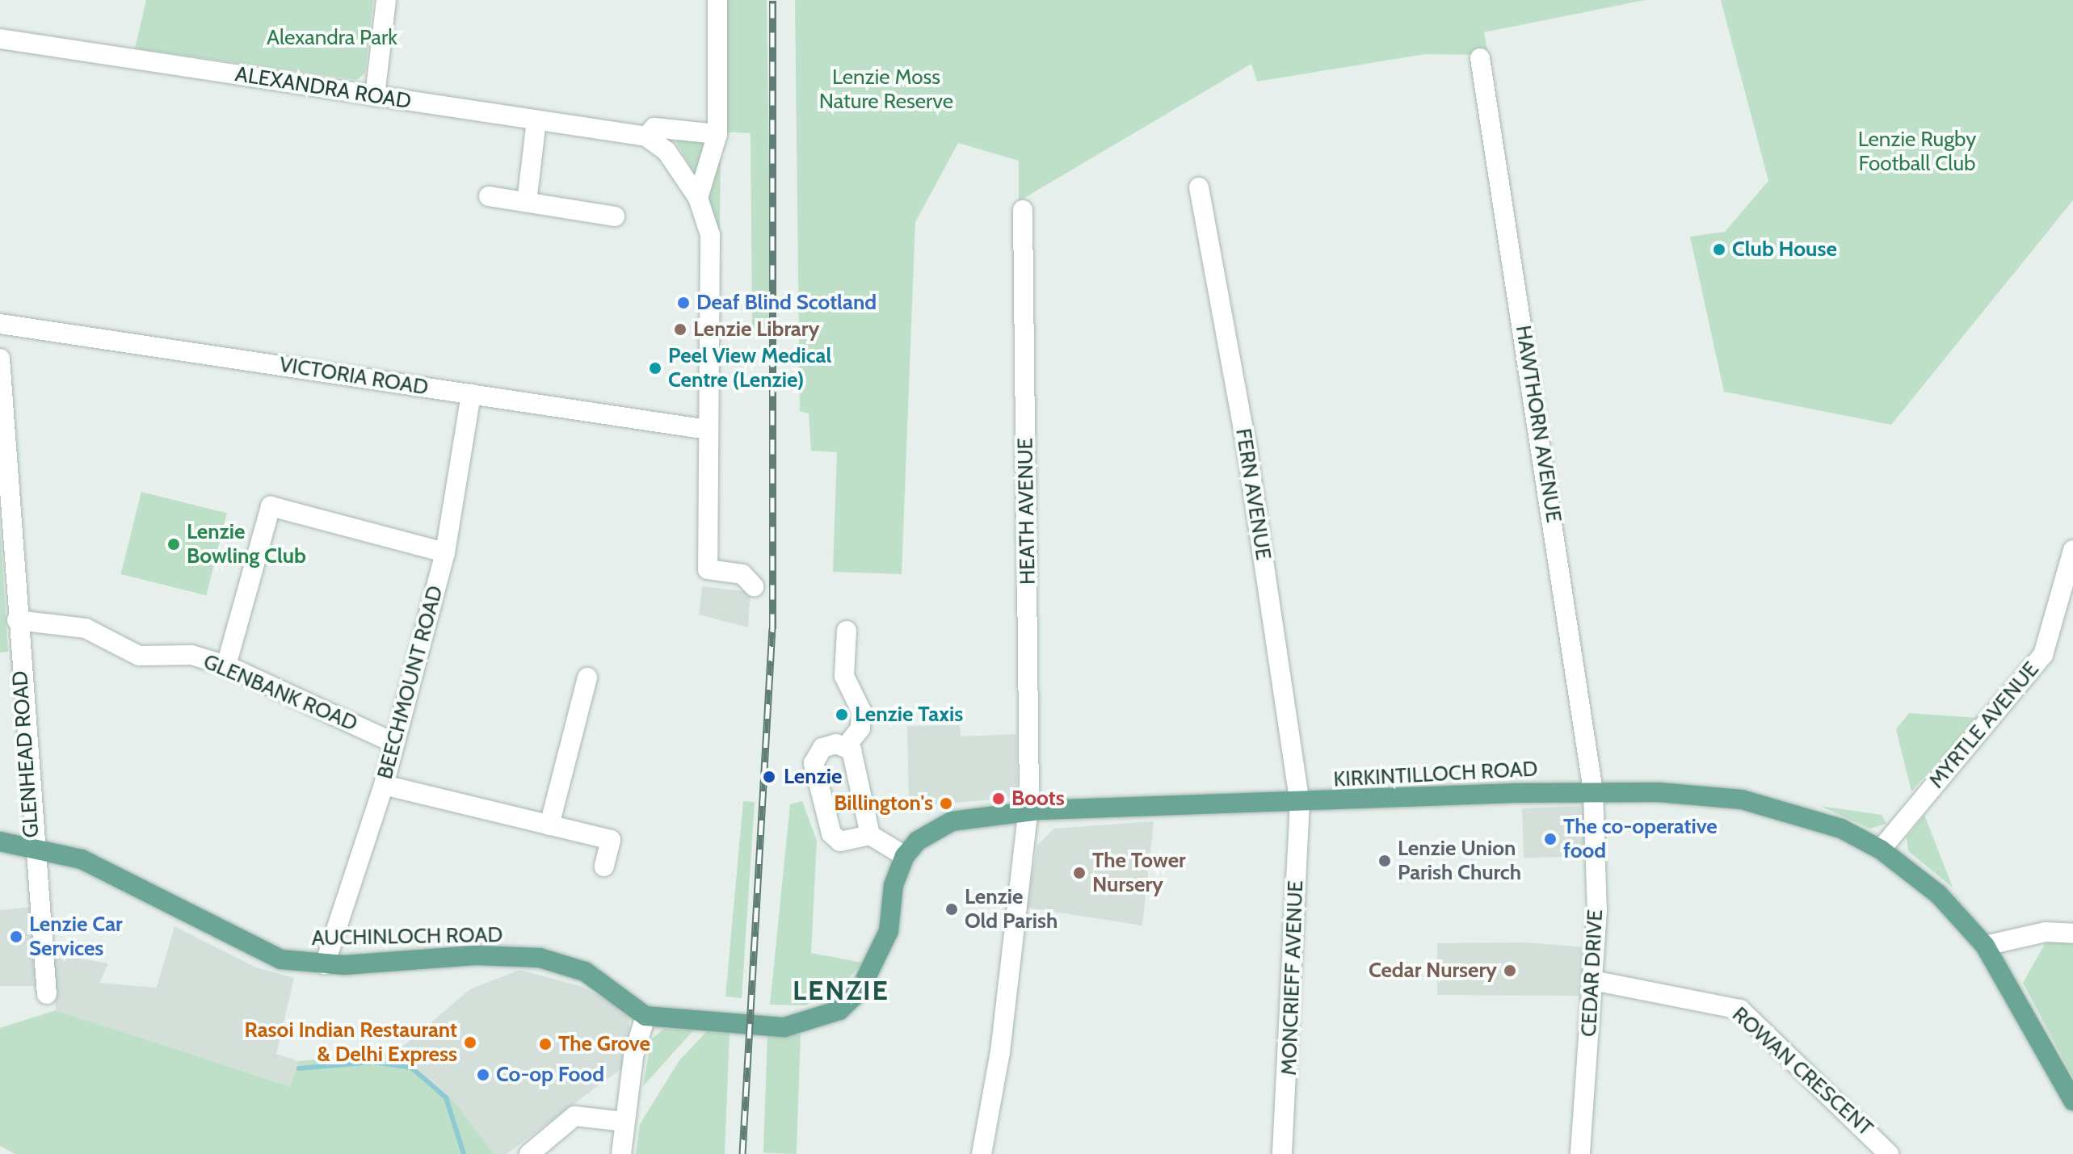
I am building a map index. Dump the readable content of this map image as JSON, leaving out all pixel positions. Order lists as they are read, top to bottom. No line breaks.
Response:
{"streets":{"main road":["KIRKINTILLOCH ROAD","AUCHINLOCH ROAD"],"street":["ALEXANDRA ROAD","VICTORIA ROAD","HAWTHORN AVENUE","FERN AVENUE","HEATH AVENUE","BEECHMOUNT ROAD","GLENBANK ROAD","MYRTLE AVENUE","GLENHEAD ROAD","CEDAR DRIVE","MONCRIEFF AVENUE","ROWAN CRESCENT"]},"crossings":[["VICTORIA ROAD","BEECHMOUNT ROAD"],["HAWTHORN AVENUE","KIRKINTILLOCH ROAD"],["HAWTHORN AVENUE","CEDAR DRIVE"],["FERN AVENUE","KIRKINTILLOCH ROAD"],["FERN AVENUE","MONCRIEFF AVENUE"],["HEATH AVENUE","KIRKINTILLOCH ROAD"],["BEECHMOUNT ROAD","GLENBANK ROAD"],["BEECHMOUNT ROAD","AUCHINLOCH ROAD"],["GLENBANK ROAD","GLENHEAD ROAD"],["MYRTLE AVENUE","KIRKINTILLOCH ROAD"],["GLENHEAD ROAD","AUCHINLOCH ROAD"],["KIRKINTILLOCH ROAD","CEDAR DRIVE"],["KIRKINTILLOCH ROAD","MONCRIEFF AVENUE"],["CEDAR DRIVE","ROWAN CRESCENT"]],"districts":["LENZIE"],"parks":["Alexandra Park","Lenzie Moss Nature Reserve","Lenzie Rugby Football Club"],"places":["Club House","Deaf Blind Scotland","Lenzie Library","Peel View Medical Centre (Lenzie)","Lenzie Bowling Club","Lenzie Taxis","Lenzie","Boots","Billington's","The co-operative food","Lenzie Union Parish Church","The Tower Nursery","Lenzie Old Parish","Lenzie Car Services","Cedar Nursery","Rasoi Indian Restaurant & Delhi Express","The Grove","Co-op Food"]}
